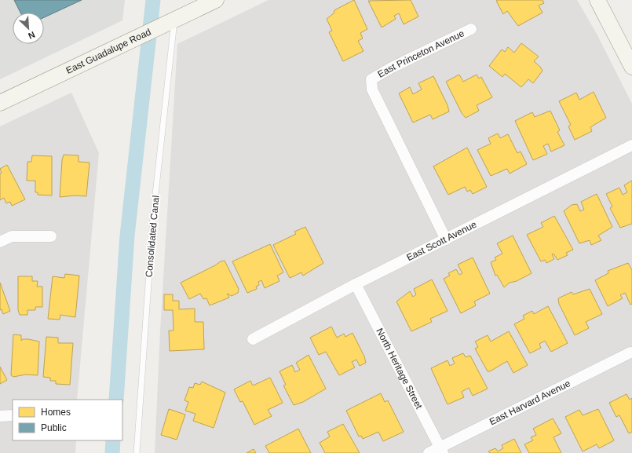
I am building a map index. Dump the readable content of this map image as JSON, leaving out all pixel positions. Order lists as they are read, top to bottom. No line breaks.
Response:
{"streets":{"main road":["East Guadalupe Road"],"street":["East Princeton Avenue","East Scott Avenue","North Heritage Street","East Harvard Avenue"],"lane":["Consolidated Canal"]},"crossings":[["East Guadalupe Road","Consolidated Canal"],["East Princeton Avenue","East Scott Avenue"],["East Scott Avenue","North Heritage Street"],["North Heritage Street","East Harvard Avenue"]],"legend":["Homes","Public"],"north":"bottom right"}
